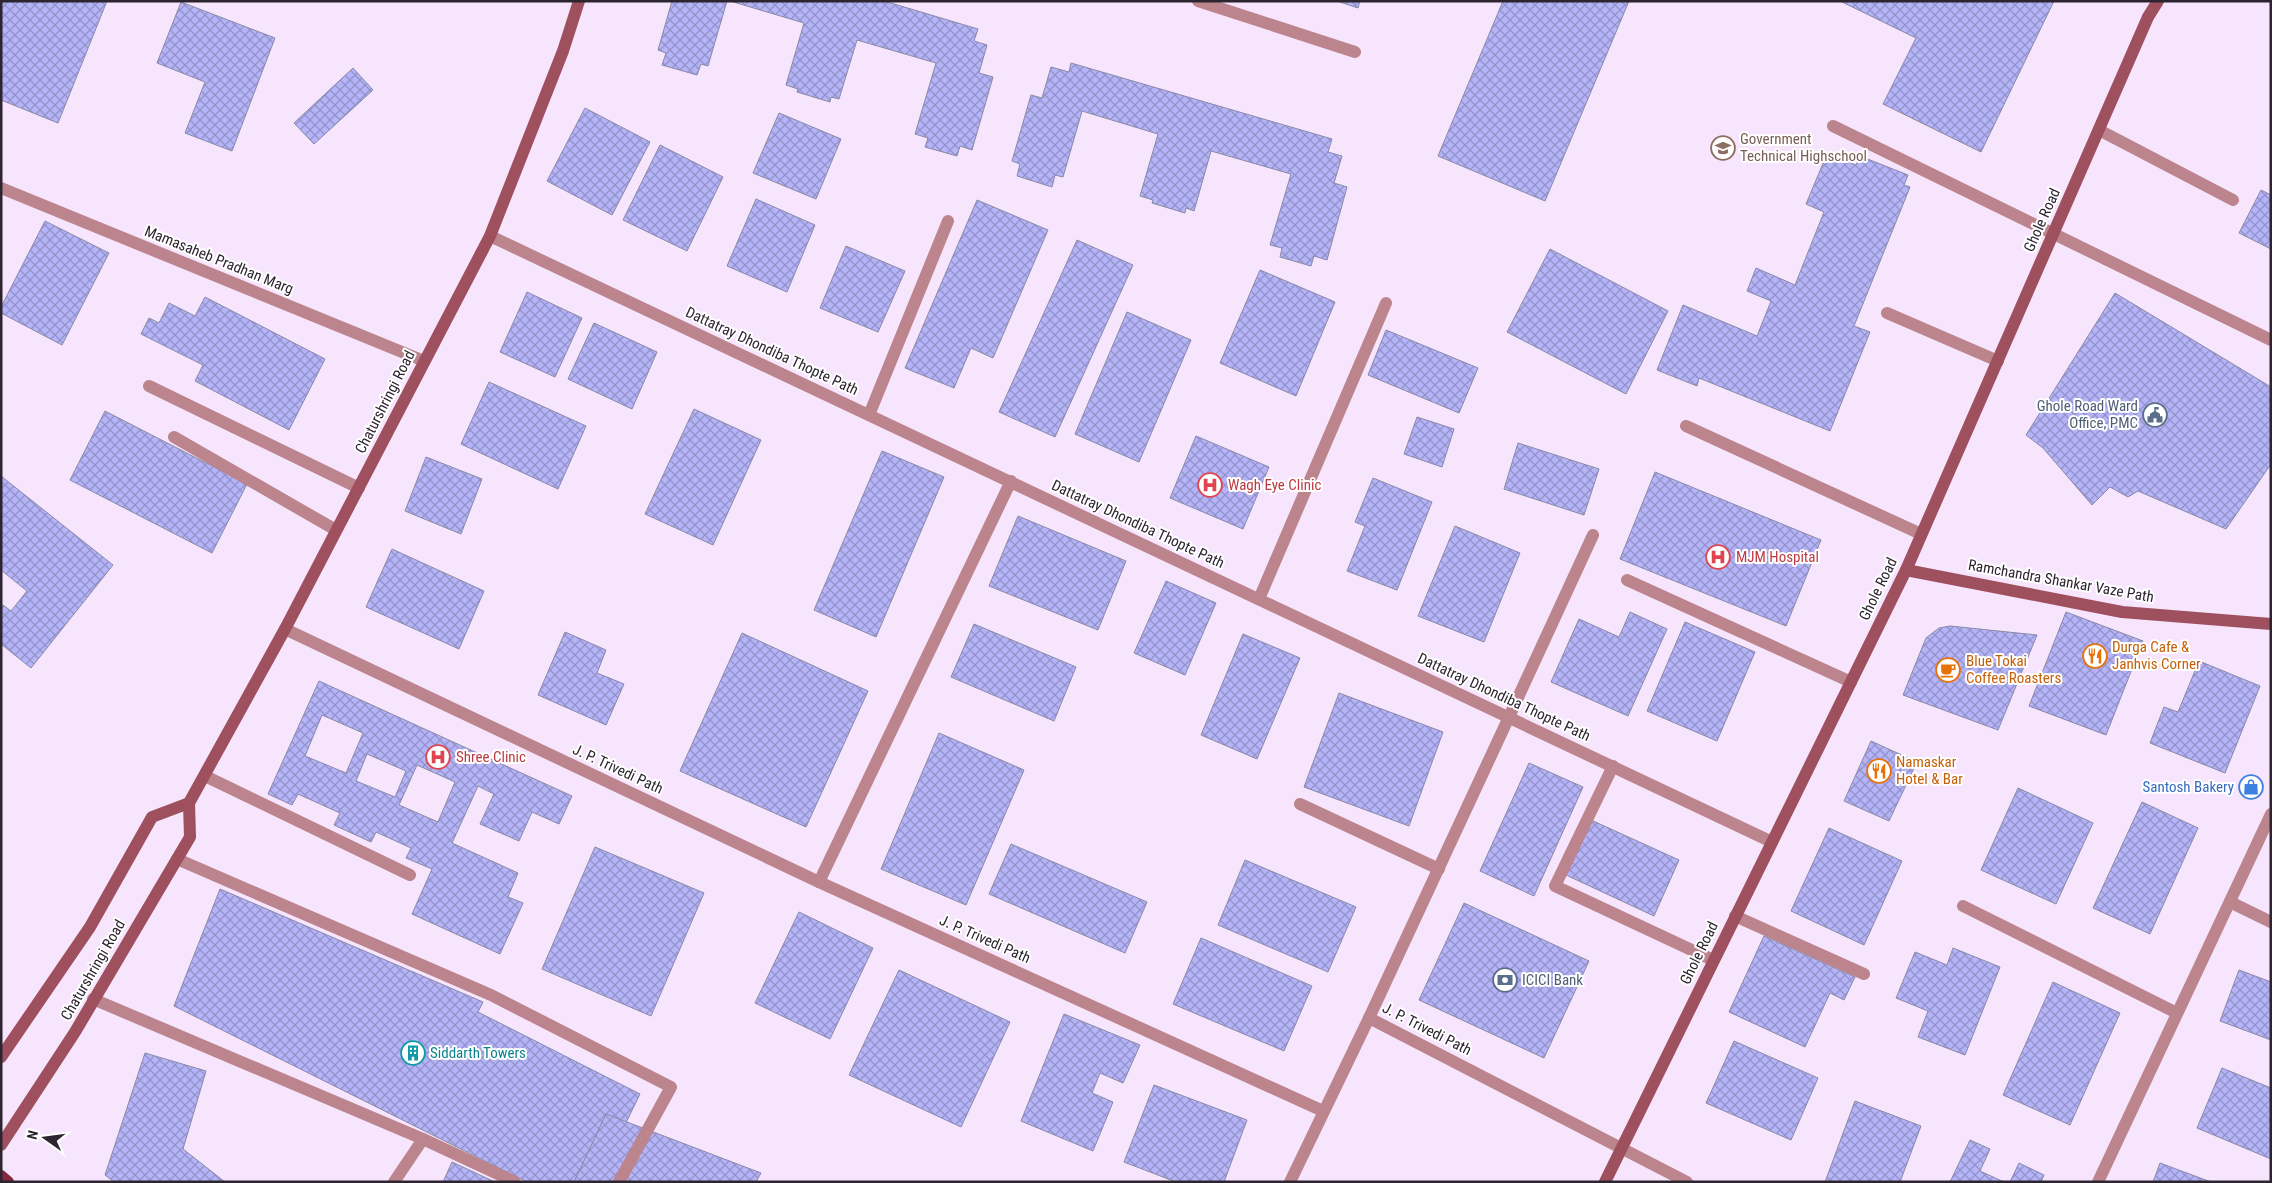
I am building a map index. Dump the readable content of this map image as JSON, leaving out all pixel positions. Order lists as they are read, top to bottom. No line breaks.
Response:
{"streets":{"street":["Ghole Road","Mamasaheb Pradhan Marg","Dattatray Dhondiba Thopte Path","Chaturshringi Road","Ramchandra Shankar Vaze Path","J. P. Trivedi Path"]},"crossings":[["Ghole Road","Dattatray Dhondiba Thopte Path"],["Ghole Road","Ramchandra Shankar Vaze Path"],["Ghole Road","J. P. Trivedi Path"],["Mamasaheb Pradhan Marg","Chaturshringi Road"],["Dattatray Dhondiba Thopte Path","Chaturshringi Road"],["Chaturshringi Road","J. P. Trivedi Path"]],"places":{"school or university":["Government Technical Highschool"],"public building":["Ghole Road Ward Office, PMC"],"hospital":["Wagh Eye Clinic","MJM Hospital","Shree Clinic"],"restaurant":["Durga Cafe & Janhvis Corner","Namaskar Hotel & Bar"],"cafe":["Blue Tokai Coffee Roasters"],"shop":["Santosh Bakery"],"bank":["ICICI Bank"],"building":["Siddarth Towers"]},"north":"left"}
